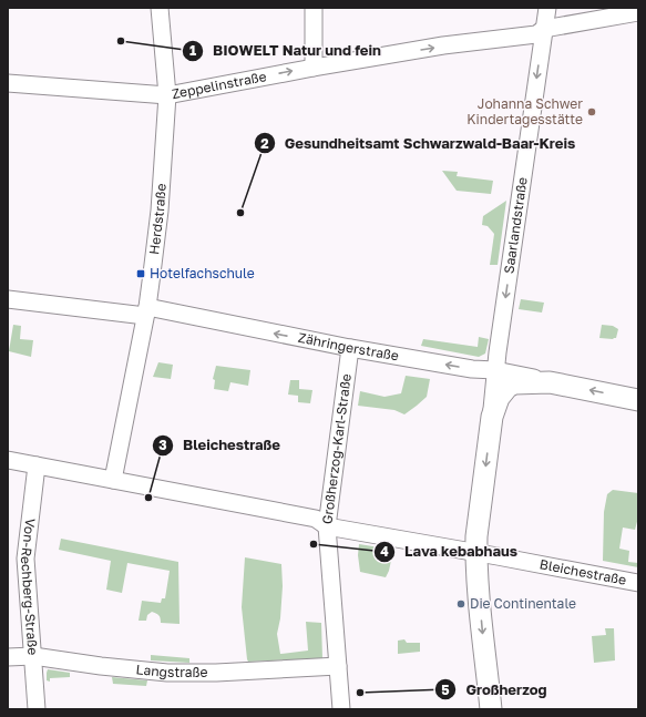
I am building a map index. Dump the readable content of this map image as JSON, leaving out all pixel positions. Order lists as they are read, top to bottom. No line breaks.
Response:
{"streets":{"main road":["Zähringerstraße"],"street":["Zeppelinstraße","Herdstraße","Saarlandstraße","Großherzog-Karl-Straße","Bleichestraße","Von-Rechberg-Straße","Langstraße"]},"crossings":[["Zeppelinstraße","Herdstraße"],["Zeppelinstraße","Saarlandstraße"],["Herdstraße","Zähringerstraße"],["Herdstraße","Bleichestraße"],["Saarlandstraße","Zähringerstraße"],["Zähringerstraße","Großherzog-Karl-Straße"],["Großherzog-Karl-Straße","Bleichestraße"],["Großherzog-Karl-Straße","Langstraße"],["Bleichestraße","Von-Rechberg-Straße"],["Von-Rechberg-Straße","Langstraße"]],"one_way":["Zeppelinstraße","Saarlandstraße","Zähringerstraße"],"places":{"other":["BIOWELT Natur und fein","Johanna Schwer Kindertagesstätte","Gesundheitsamt Schwarzwald-Baar-Kreis","Bleichestraße","Lava kebabhaus","Die Continentale","Großherzog"],"transit":["Hotelfachschule"]}}
